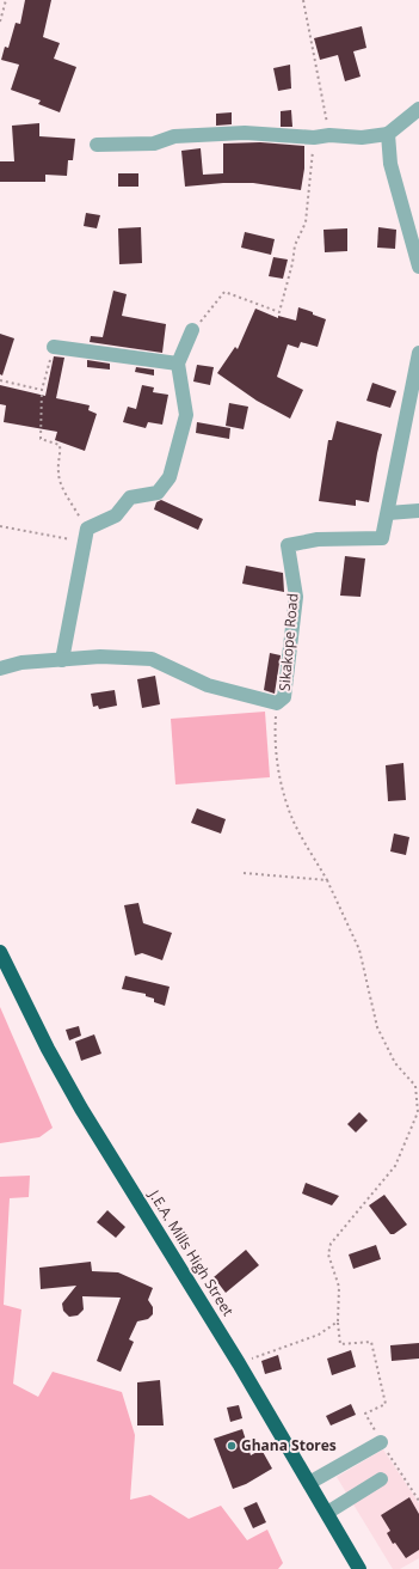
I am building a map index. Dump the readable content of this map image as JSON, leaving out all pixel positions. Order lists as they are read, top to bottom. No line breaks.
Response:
{"streets":{"highway":["J.E.A. Mills High Street"],"street":["Sikakope Road"]},"places":["Ghana Stores"]}
